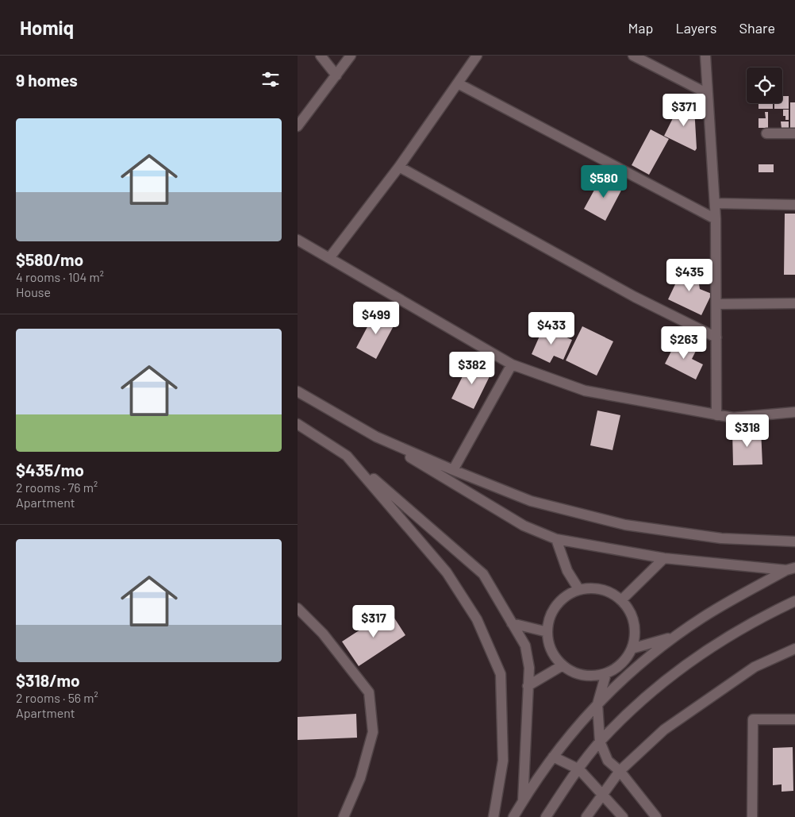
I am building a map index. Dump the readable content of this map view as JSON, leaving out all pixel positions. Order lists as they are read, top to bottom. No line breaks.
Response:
{"page":{"header":"Homiq","nav":["Map","Layers","Share"],"heading":"9 homes","price":["$371","$580","$435","$499","$433","$263","$382","$318","$317"],"list":[{"name":"$580/mo","note":"4 rooms · 104 m² · House"},{"name":"$435/mo","note":"2 rooms · 76 m² · Apartment"},{"name":"$318/mo","note":"2 rooms · 56 m² · Apartment"}]}}
